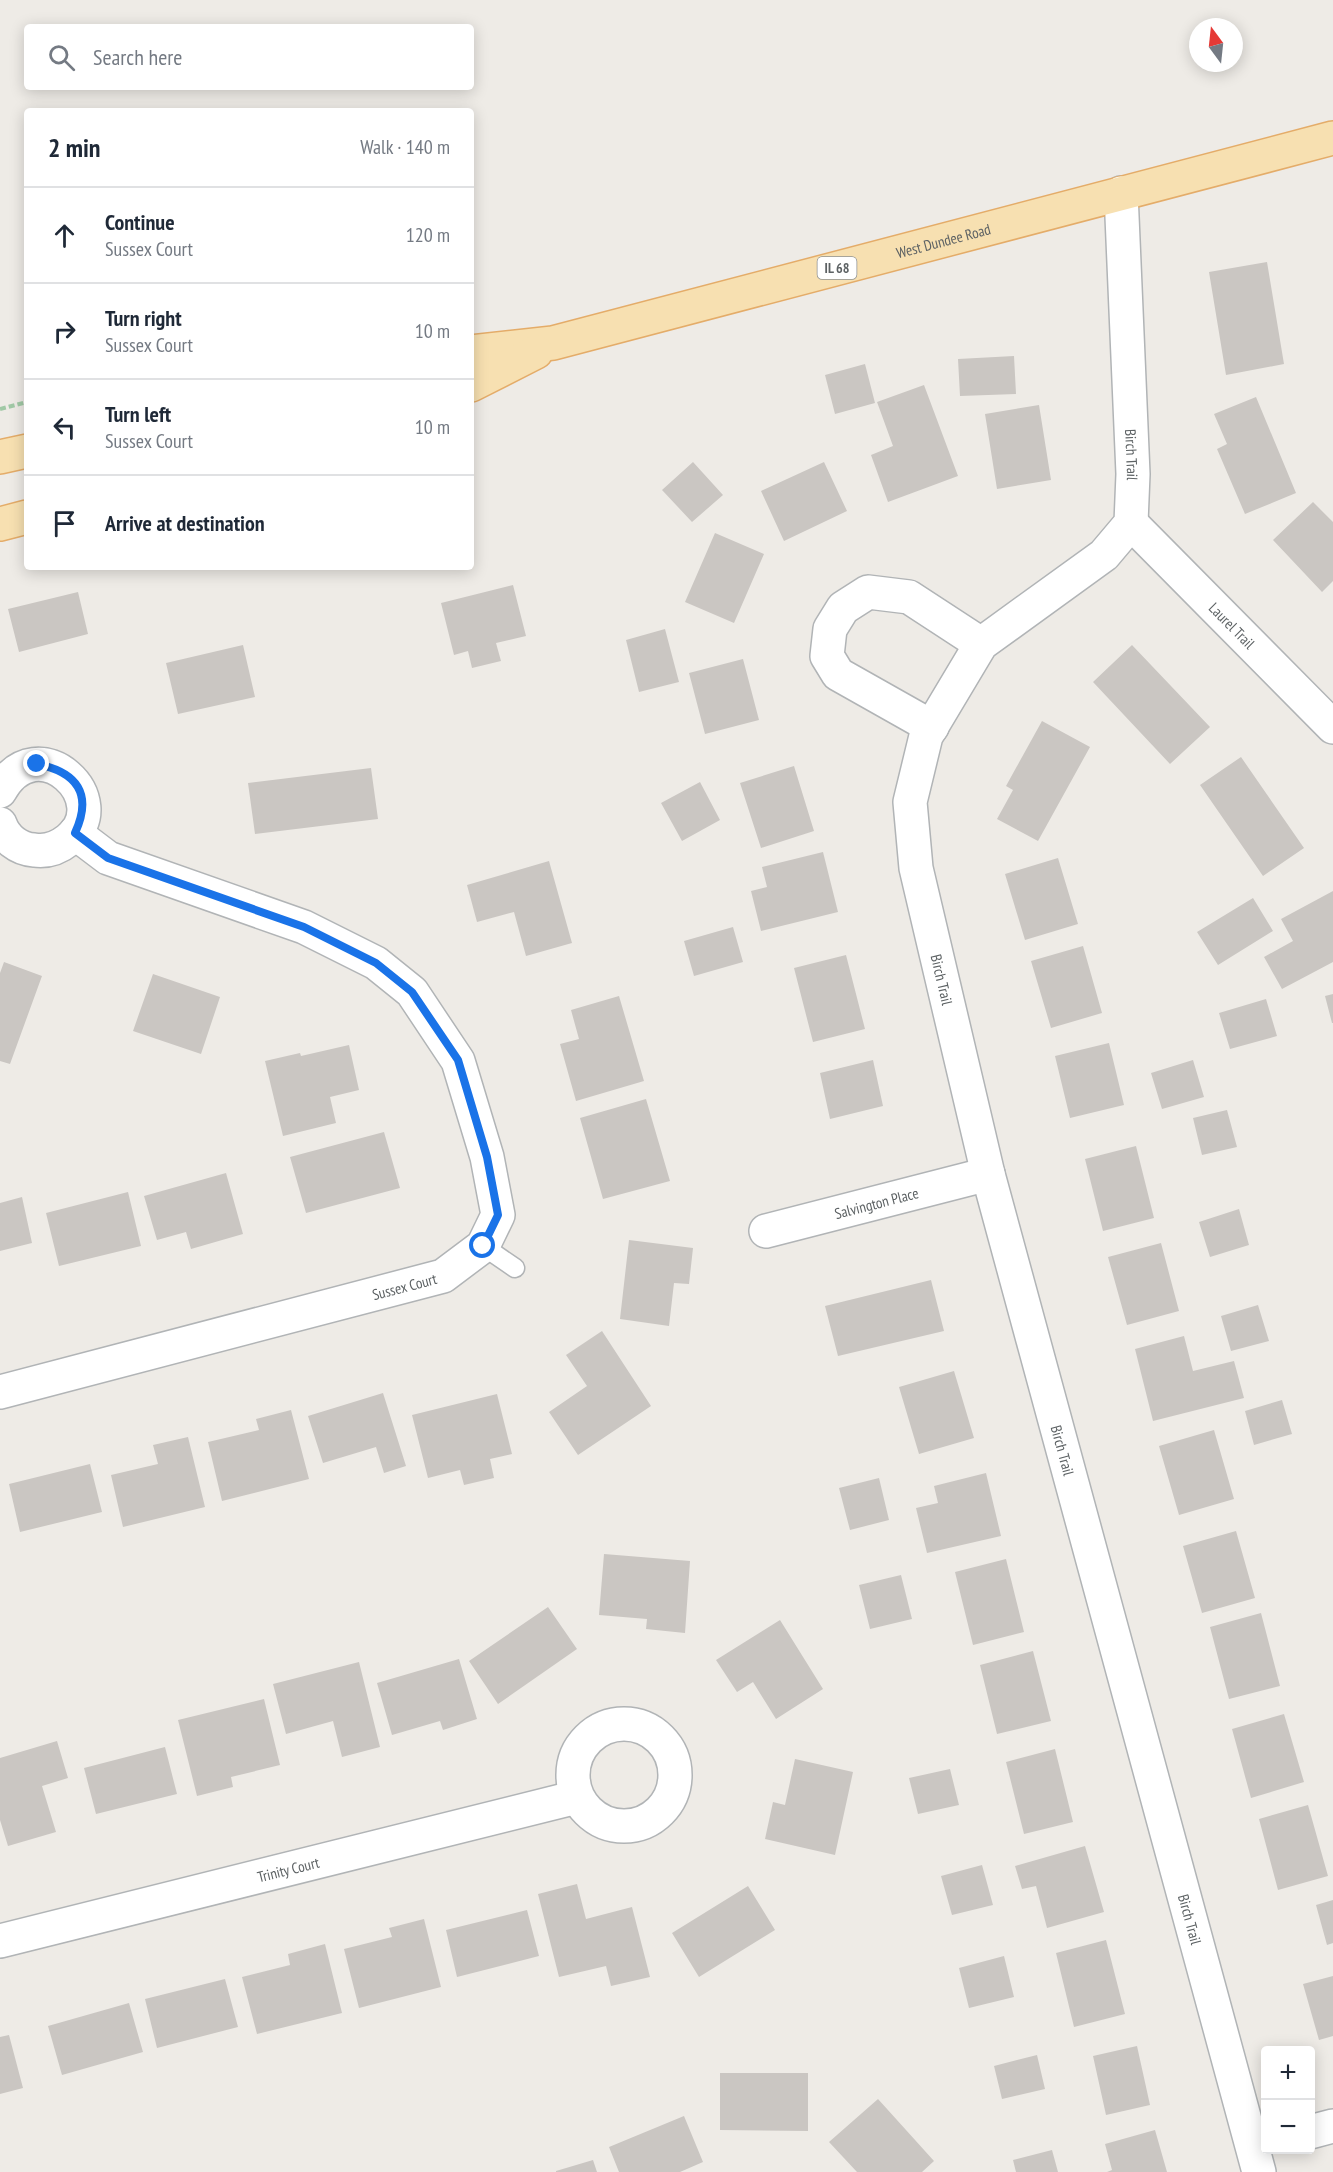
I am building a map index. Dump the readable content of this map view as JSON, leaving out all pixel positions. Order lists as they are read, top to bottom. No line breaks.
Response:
{"streets":{"main road":["West Dundee Road","IL 68"],"street":["Birch Trail","Laurel Trail","Salvington Place","Sussex Court","Trinity Court"]},"crossings":[["West Dundee Road","IL 68"],["West Dundee Road","Birch Trail"],["Birch Trail","Laurel Trail"],["Birch Trail","Salvington Place"]],"north":"top","page":{"search":"Search here","heading":["2 min","Walk · 140 m"],"list":[["Continue","Sussex Court","120 m"],["Turn right","Sussex Court","10 m"],["Turn left","Sussex Court","10 m"],"Arrive at destination"],"map_buttons":["+","−"]}}
